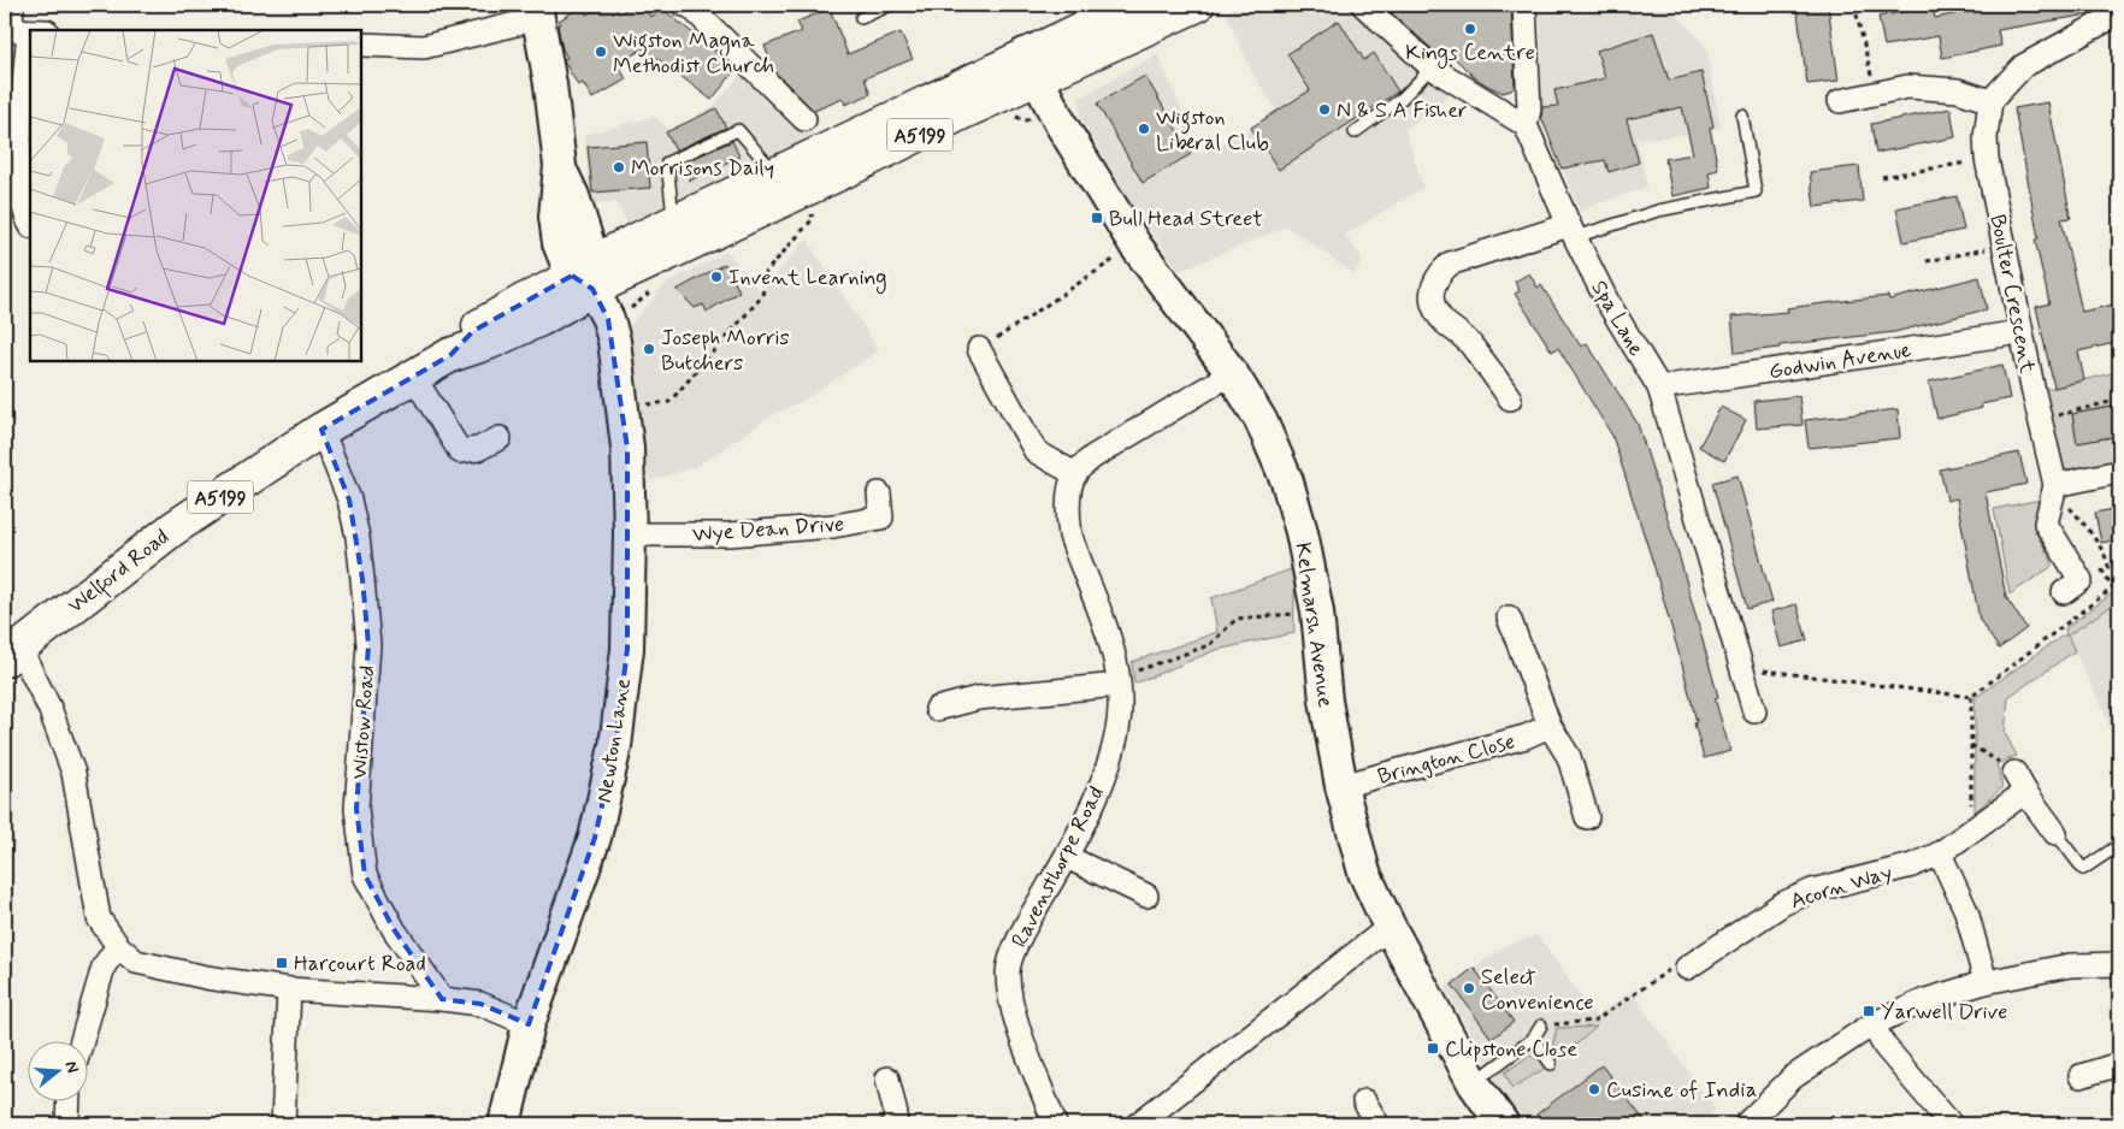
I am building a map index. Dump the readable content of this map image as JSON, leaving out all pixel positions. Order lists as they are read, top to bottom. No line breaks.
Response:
{"streets":{"main road":["A5199","Welford Road"],"street":["Boulter Crescent","Spa Lane","Godwin Avenue","Wye Dean Drive","Kelmarsh Avenue","Wistow Road","Newton Lane","Brington Close","Ravensthorpe Road","Acorn Way"]},"crossings":[["A5199","Kelmarsh Avenue"],["Boulter Crescent","Godwin Avenue"],["Spa Lane","Godwin Avenue"],["Wye Dean Drive","Newton Lane"],["Welford Road","Wistow Road"],["Welford Road","Newton Lane"],["Kelmarsh Avenue","Brington Close"]],"places":{"other":["Kings Centre","Wigston Magna Methodist Church","N & S A Fisher","Wigston Liberal Club","Morrisons Daily","Invent Learning","Joseph Morris Butchers","Select Convenience","Cusine of India"],"transit":["Bull Head Street","Harcourt Road","Yarwell Drive","Clipstone Close"]},"north":"right"}
